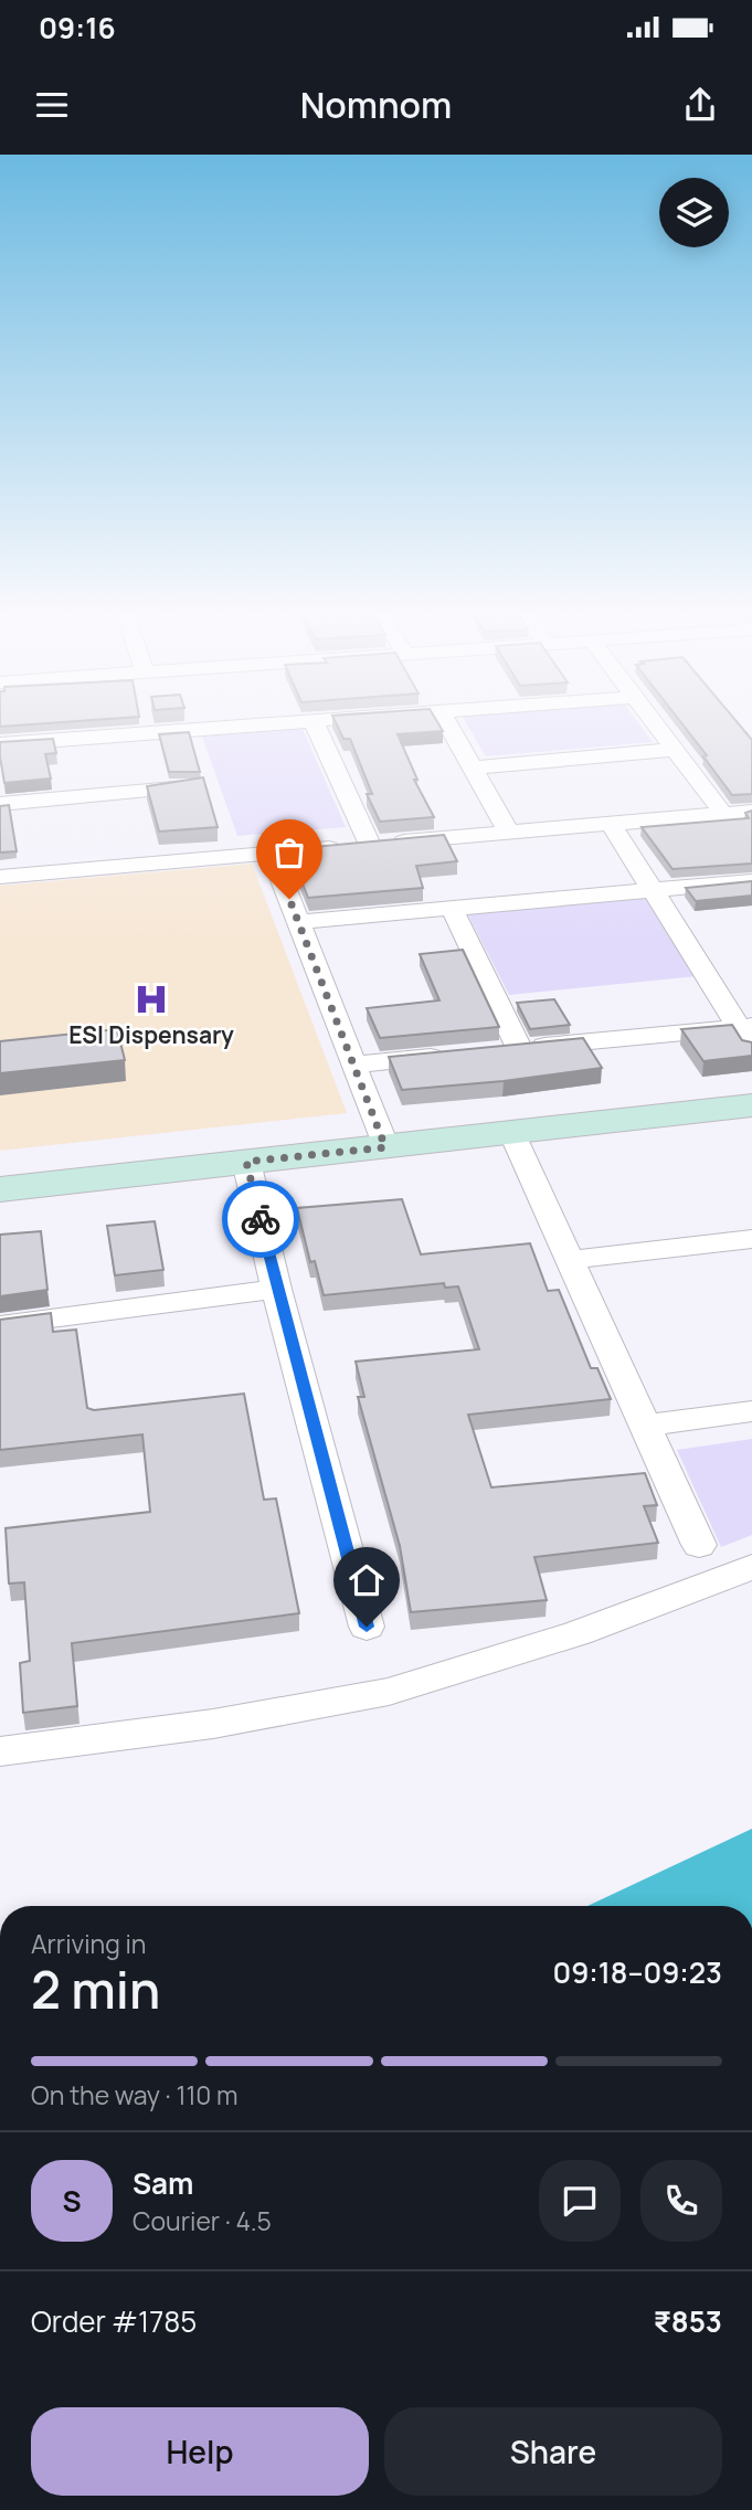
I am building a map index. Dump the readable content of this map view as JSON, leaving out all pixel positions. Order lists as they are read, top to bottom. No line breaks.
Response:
{"places":{"hospital":["ESI Dispensary"]},"page":{"status":"09:16","header":"Nomnom","heading":["2 min","Arriving in","09:18–09:23"],"panel":["Sam","Courier · 4.5","Order #1785","₹853"],"bar":"On the way · 110 m","round":"S","buttons":["Help","Share"]}}
